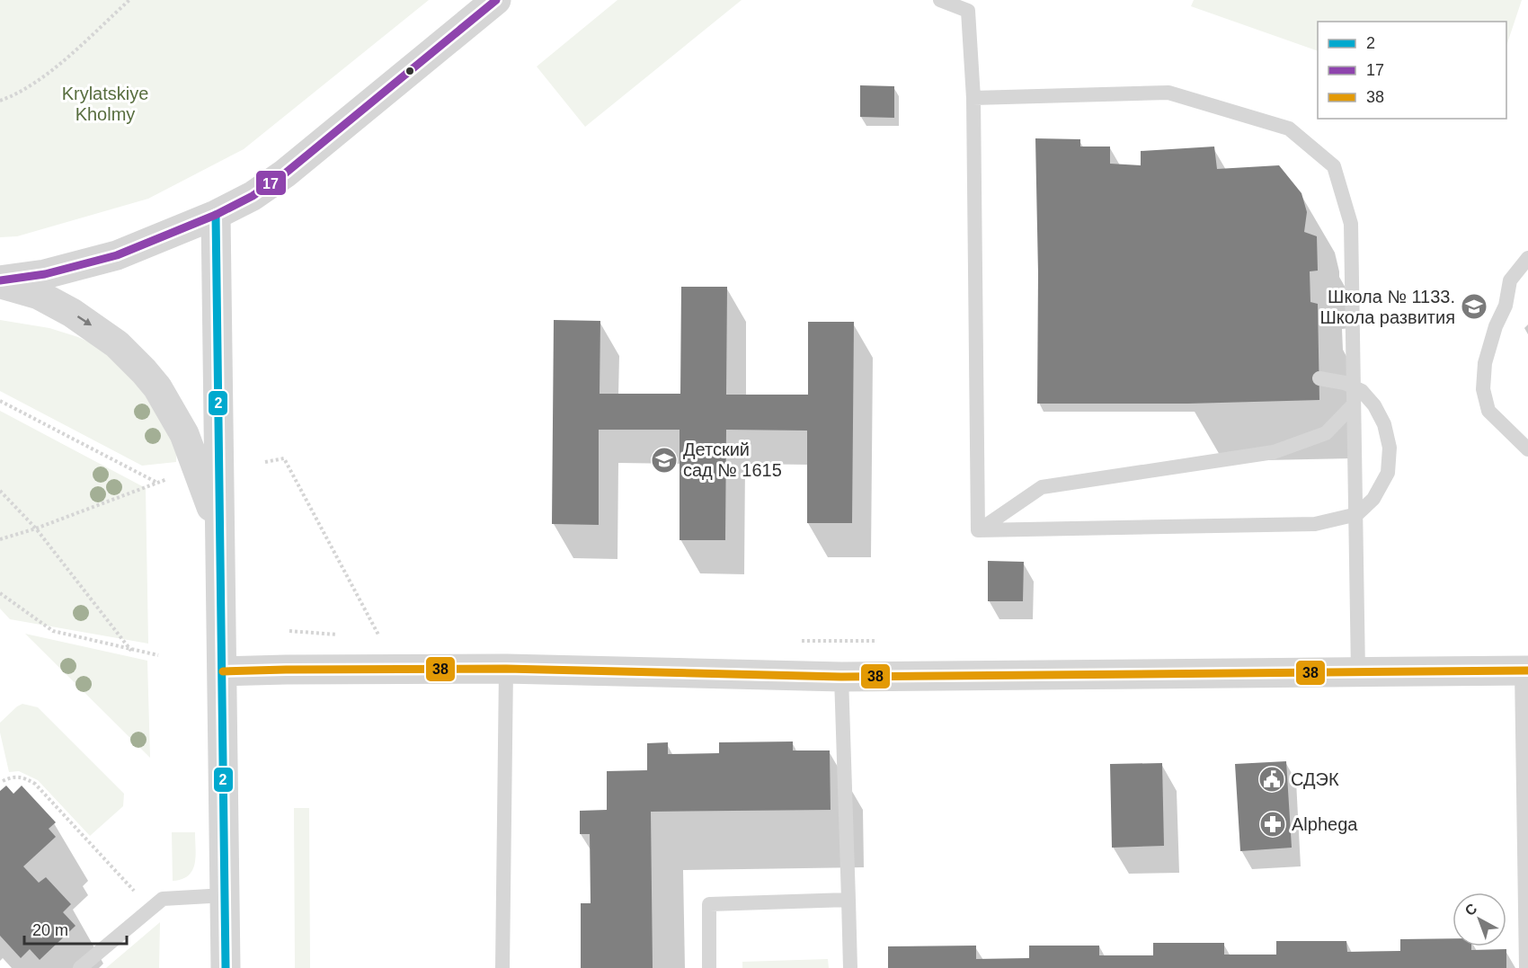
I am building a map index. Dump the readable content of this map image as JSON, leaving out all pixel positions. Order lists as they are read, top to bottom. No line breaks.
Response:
{"parks":["Krylatskiye Kholmy"],"places":{"school or university":["Школа № 1133. Школа развития","Детский сад № 1615"],"public building":["СДЭК"],"pharmacy":["Alphega"]},"lines":["transit line 17","transit line 2","transit line 38"],"legend":["2","17","38"],"scale_bar":"20 m","north":"top left"}
